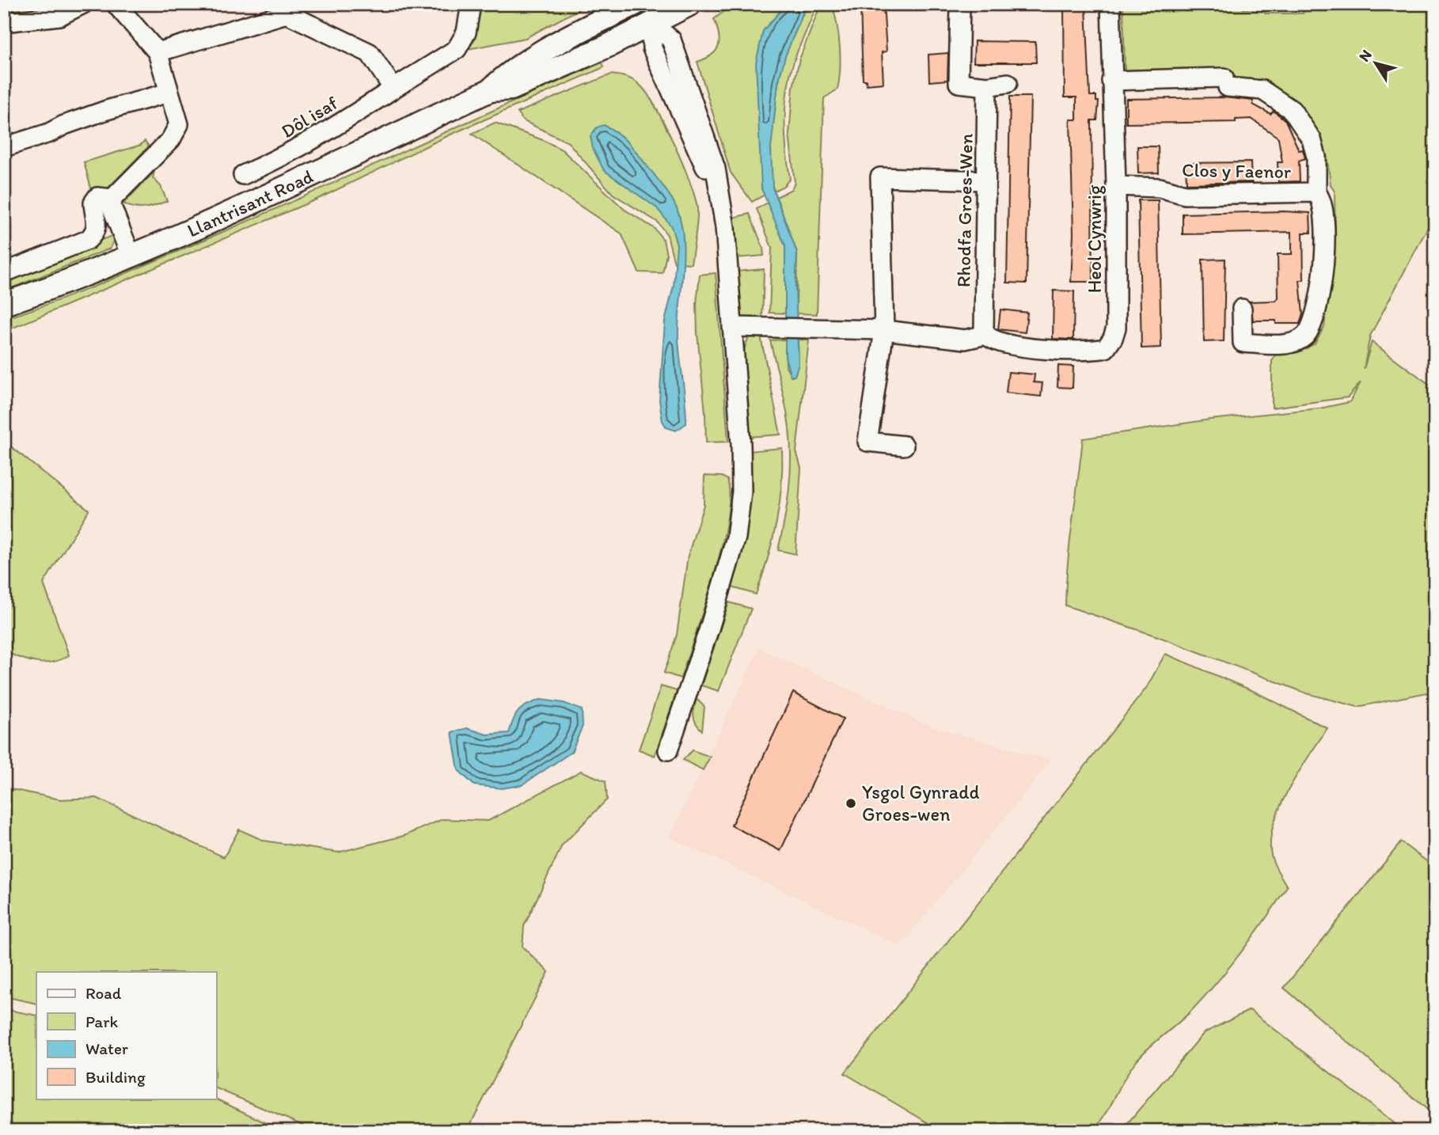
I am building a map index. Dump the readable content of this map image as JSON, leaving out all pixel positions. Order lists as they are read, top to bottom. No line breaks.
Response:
{"streets":{"main road":["Llantrisant Road"],"street":["Dôl isaf","Clos y Faenor","Rhodfa Groes-Wen","Heol Cynwrig"]},"crossings":[["Clos y Faenor","Heol Cynwrig"],["Rhodfa Groes-Wen","Heol Cynwrig"]],"places":["Ysgol Gynradd Groes-wen"],"legend":["Road","Park","Water","Building"],"north":"top left"}
